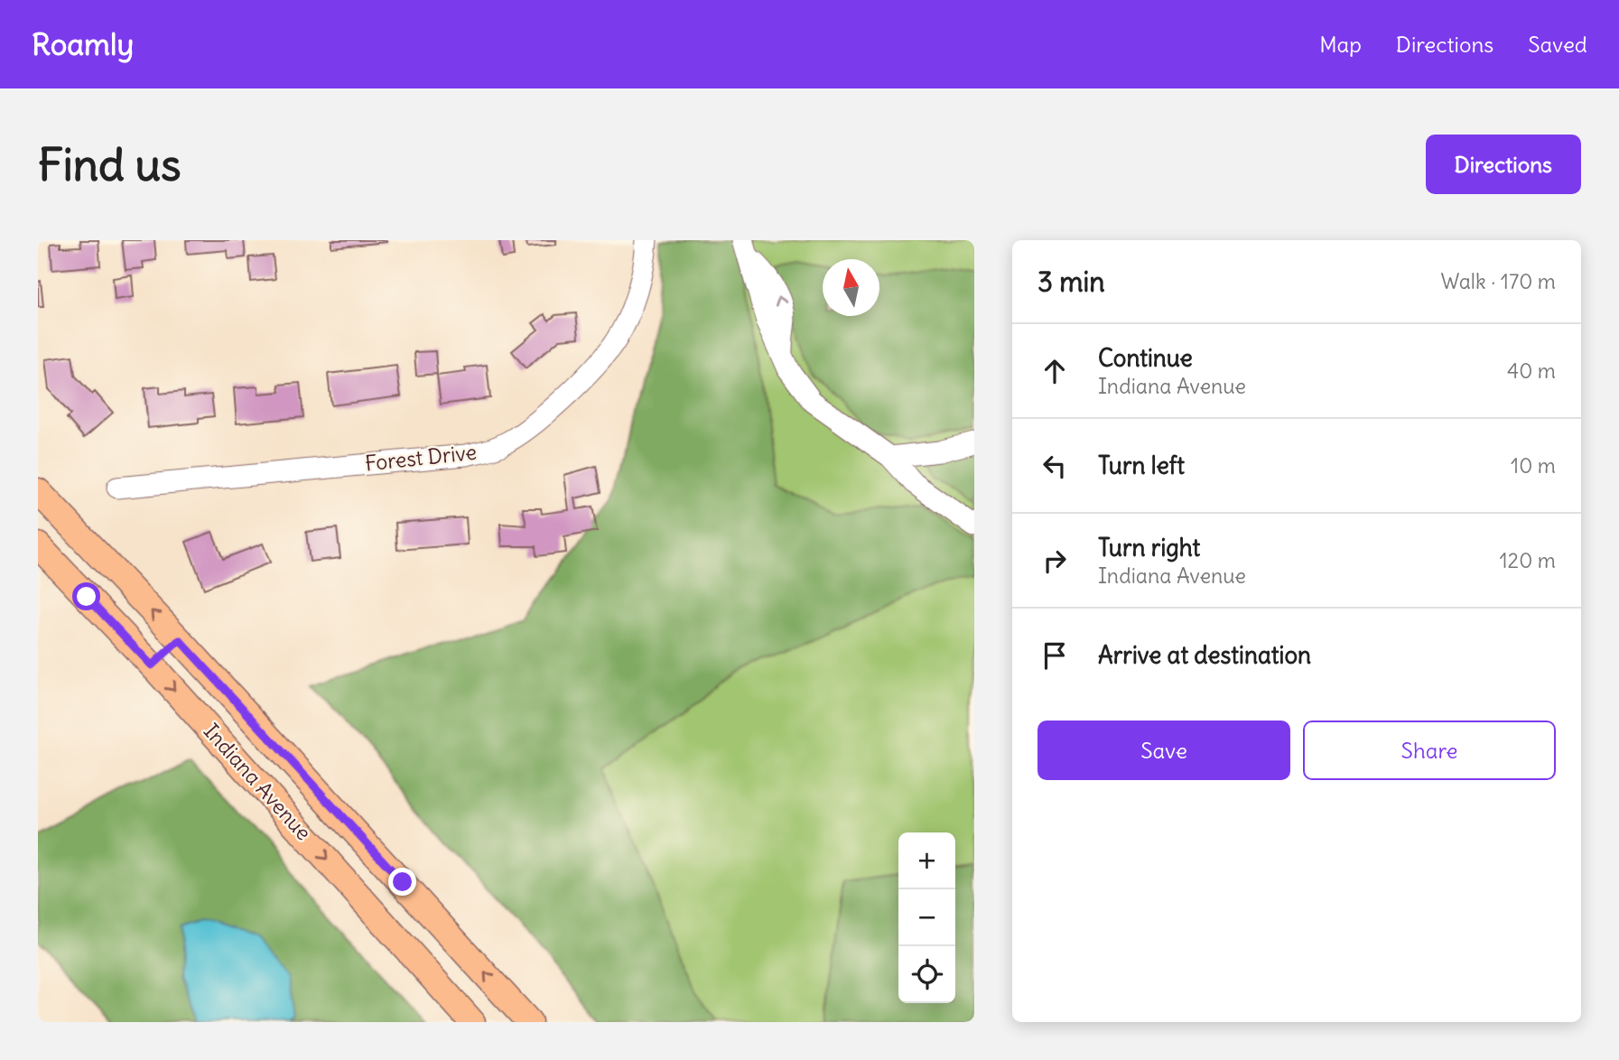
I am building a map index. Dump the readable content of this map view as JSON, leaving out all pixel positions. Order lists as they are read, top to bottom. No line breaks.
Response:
{"streets":{"main road":["Indiana Avenue"],"street":["Forest Drive"]},"north":"top","page":{"header":"Roamly","nav":["Map","Directions","Saved"],"buttons":["Directions",["Save","Share"]],"title":"Find us","heading":["3 min","Walk · 170 m"],"list":[["Continue","Indiana Avenue","40 m"],["Turn left","10 m"],["Turn right","Indiana Avenue","120 m"],"Arrive at destination"],"map_buttons":["+","−"]}}
